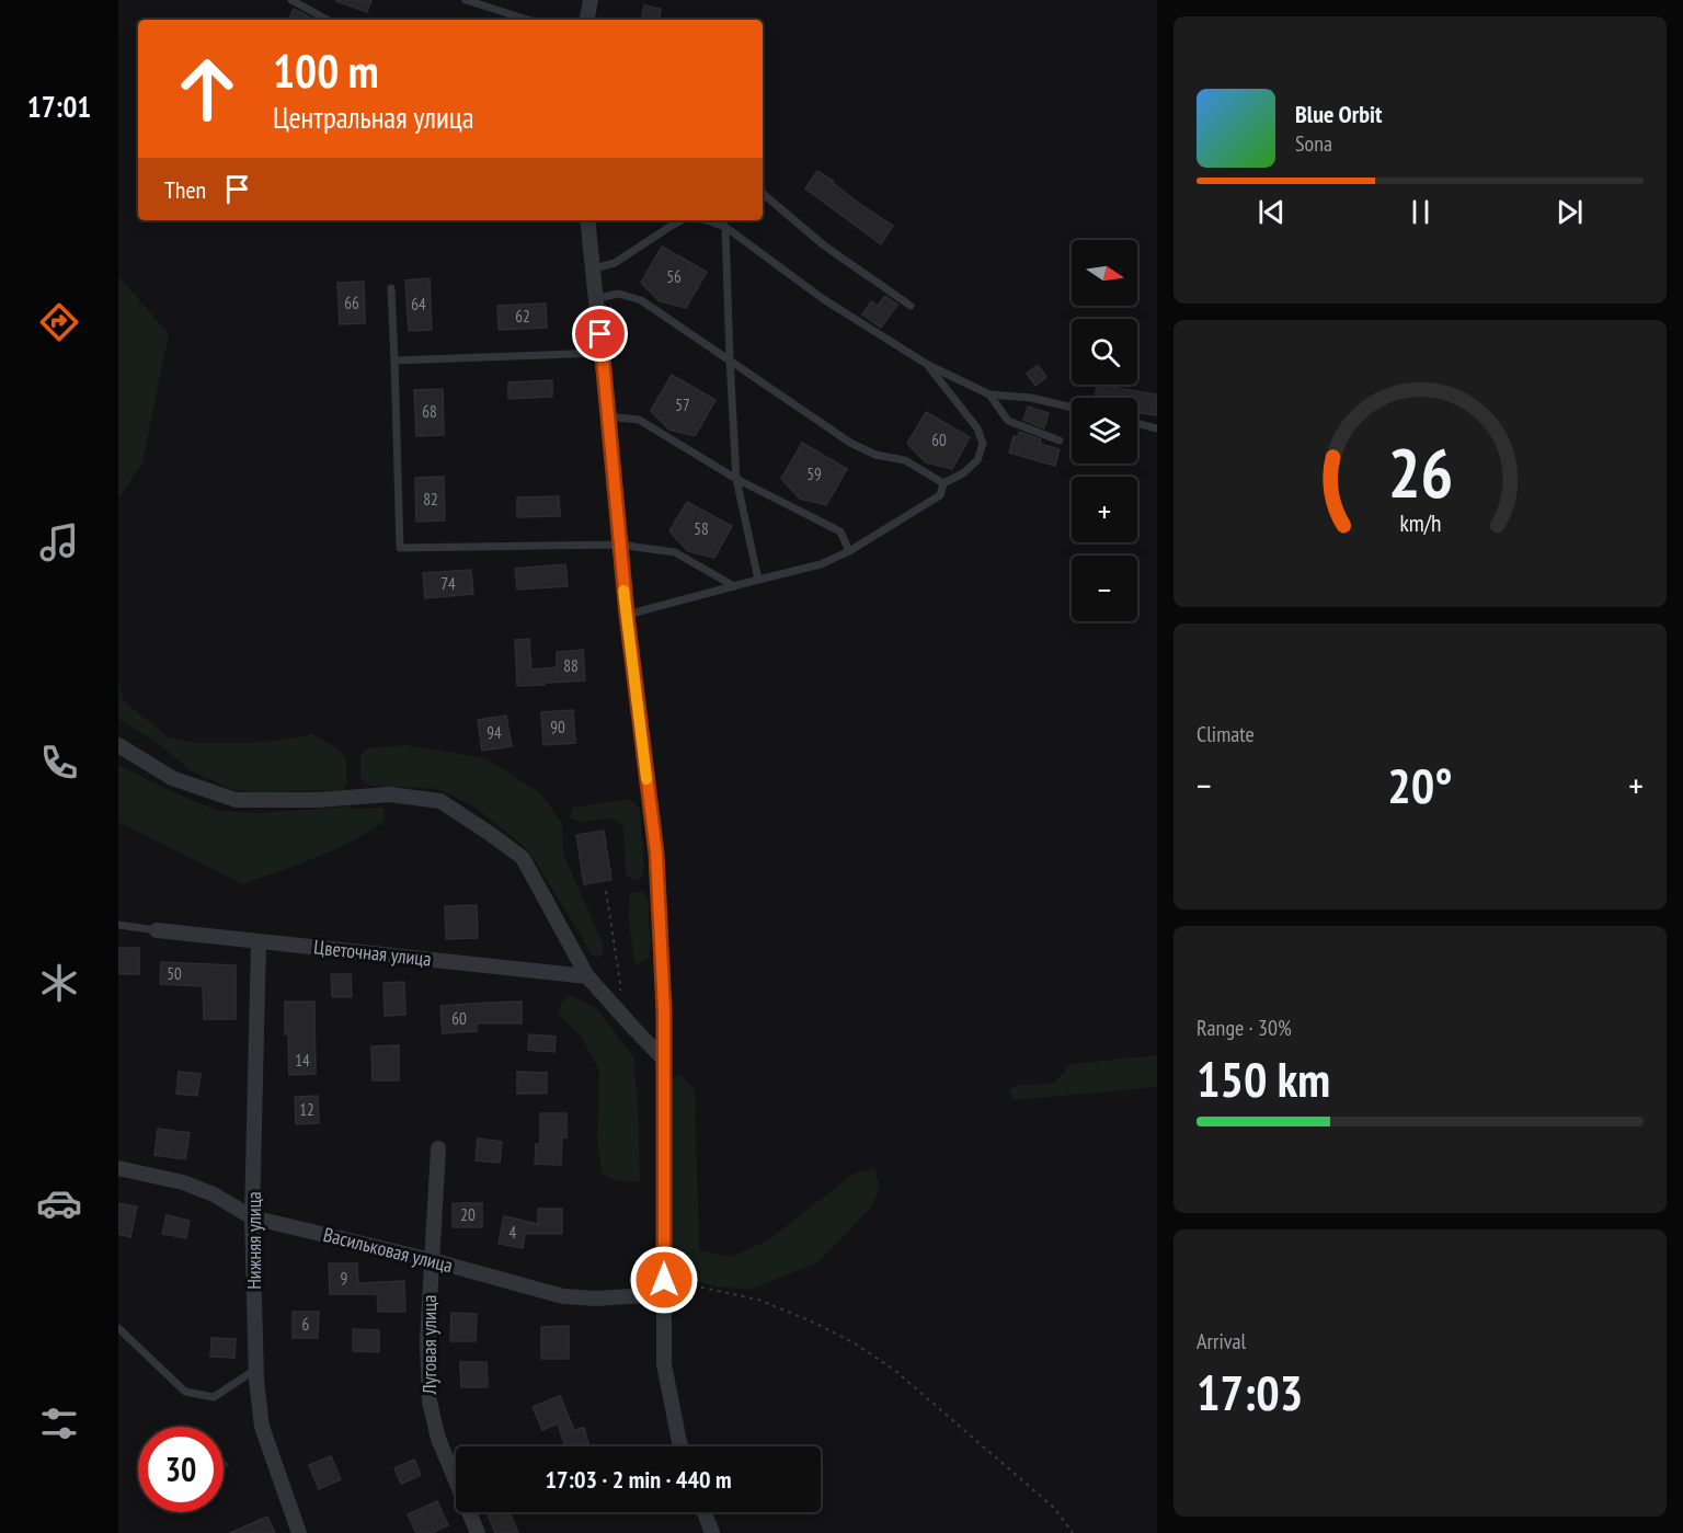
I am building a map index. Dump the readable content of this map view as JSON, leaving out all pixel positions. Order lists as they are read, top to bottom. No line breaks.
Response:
{"streets":{"street":["Цветочная улица","Нижняя улица","Васильковая улица","Луговая улица"]},"crossings":[["Цветочная улица","Нижняя улица"],["Нижняя улица","Васильковая улица"],["Васильковая улица","Луговая улица"]],"house_numbers":["56","66","64","62","57","68","60","59","82","58","74","88","90","94","50","60","14","12","20","4","9","6"],"north":"right","page":{"tabs":"17:01","turn":["100 m","Центральная улица"],"song":["Blue Orbit","Sona"],"then":"Then","map_buttons":["+","−"],"tile":["Climate",["Range · 30%","150 km"],["Arrival","17:03"]],"heat":["−","20°","+"],"limit":"30","trip":"17:03 · 2 min · 440 m","gauge":["26","km/h"]}}
